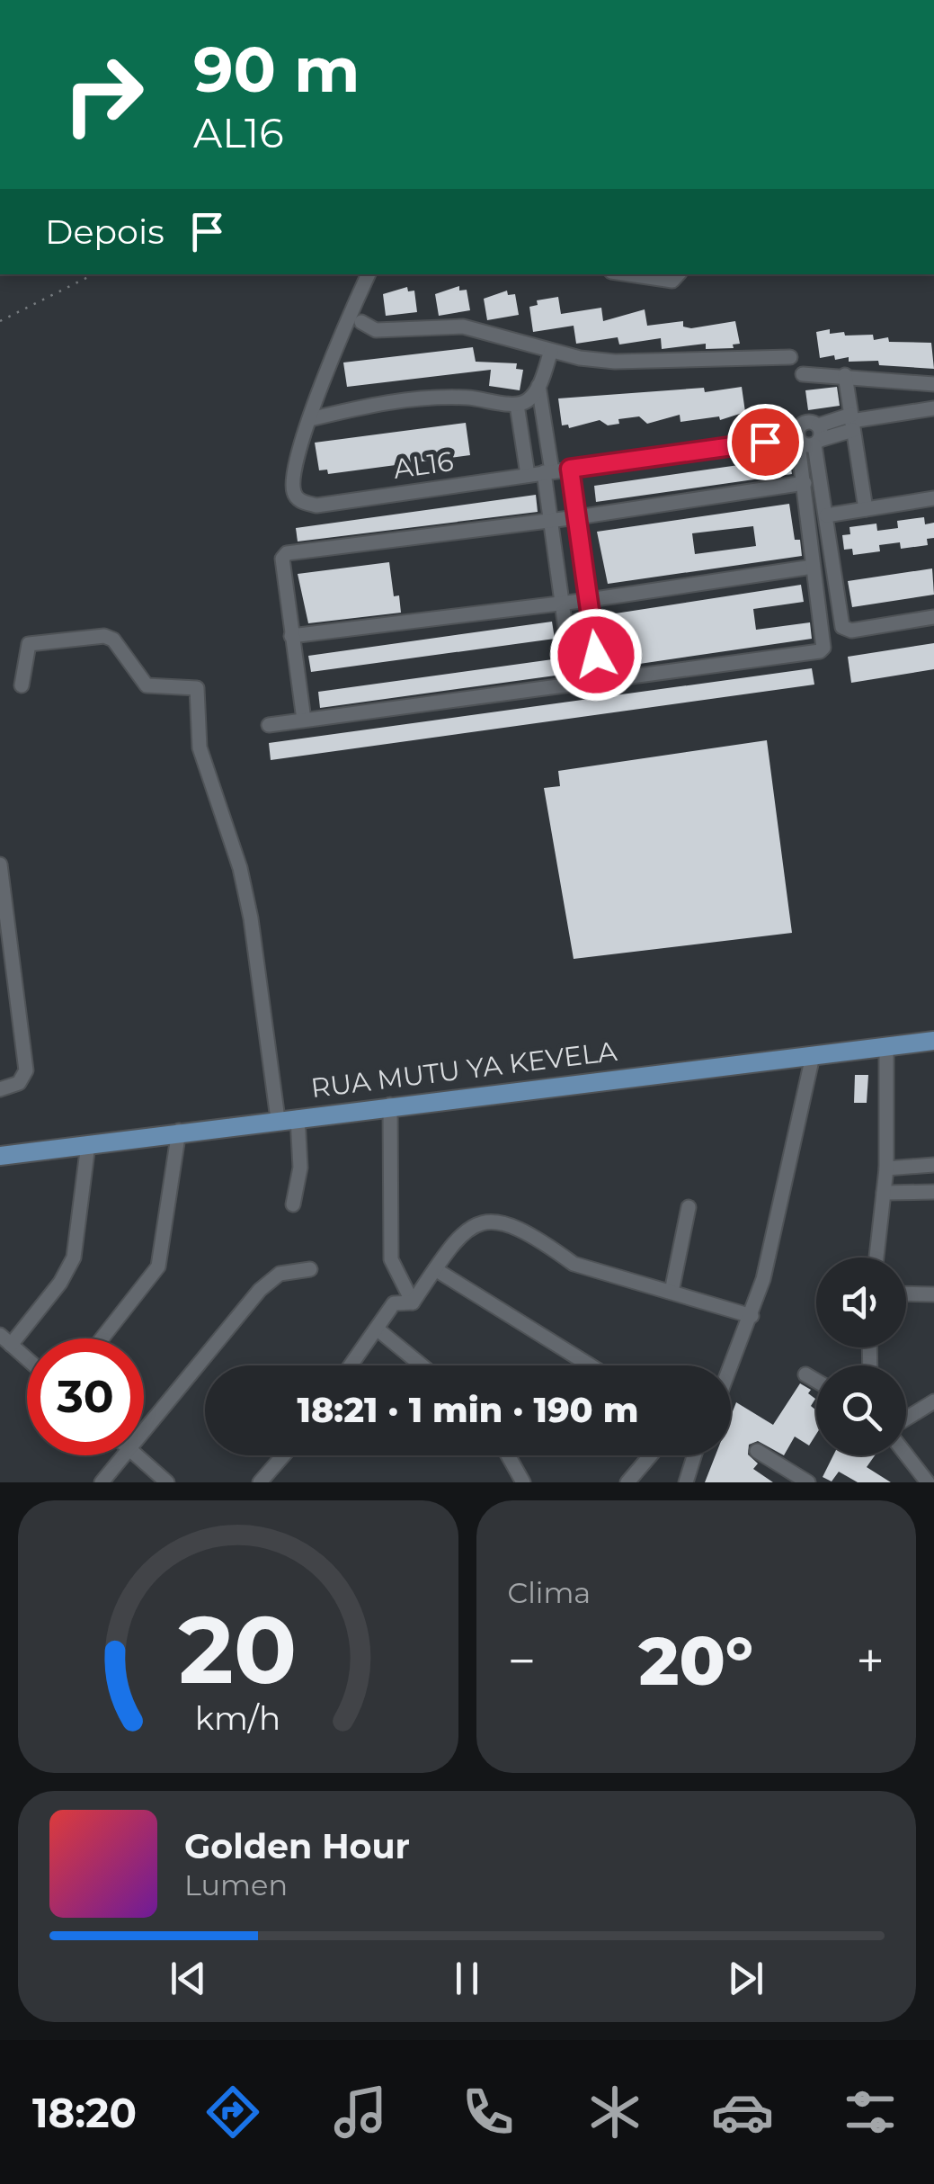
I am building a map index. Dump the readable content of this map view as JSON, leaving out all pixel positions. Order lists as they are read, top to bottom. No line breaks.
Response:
{"streets":{"main road":["RUA MUTU YA KEVELA"],"street":["AL16"]},"page":{"turn":["90 m","AL16"],"then":"Depois","limit":"30","trip":"18:21 · 1 min · 190 m","tile":"Clima","heat":["−","20°","+"],"song":["Golden Hour","Lumen"],"tabs":"18:20","gauge":["20","km/h"]}}
